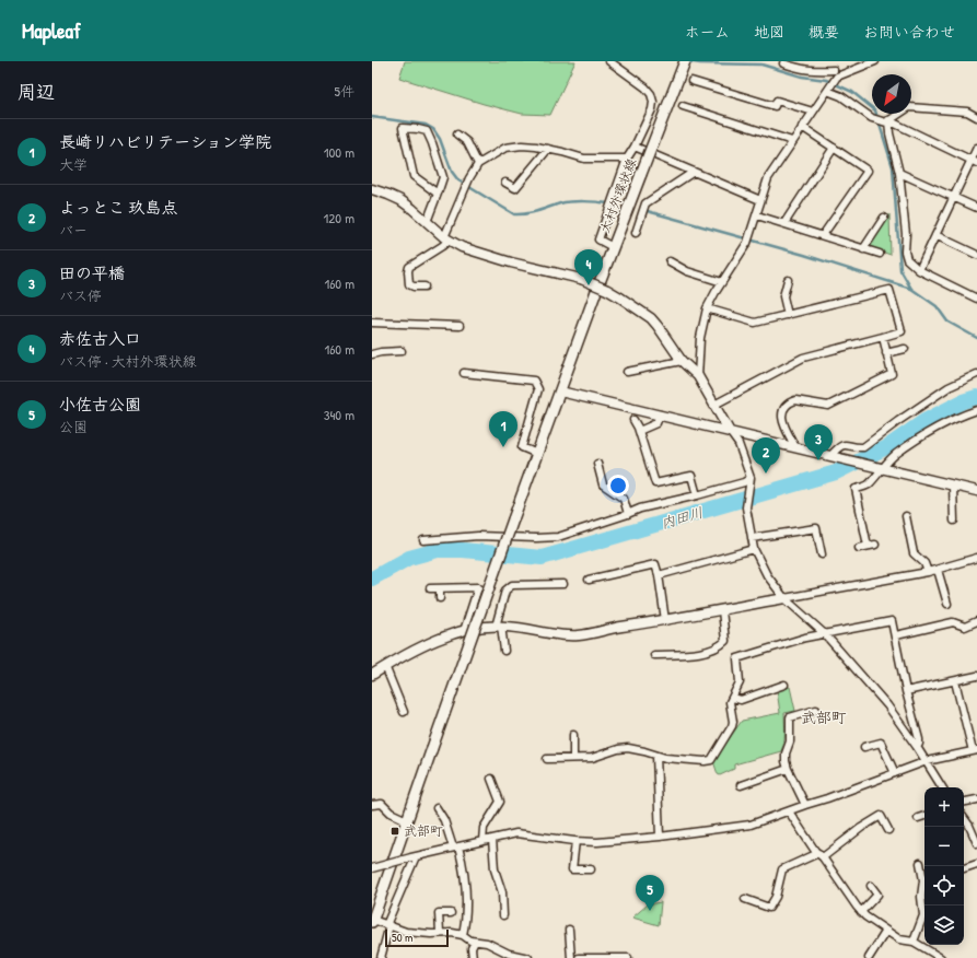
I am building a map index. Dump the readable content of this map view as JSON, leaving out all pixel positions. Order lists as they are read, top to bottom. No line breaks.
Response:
{"streets":{"main road":["大村外環状線"]},"districts":["武部町"],"water":["内田川"],"places":{"transit":["武部町"]},"scale_bar":"50 m","north":"bottom left","page":{"header":"Mapleaf","nav":["ホーム","地図","概要","お問い合わせ"],"heading":["周辺","5件"],"list":[{"mark":"1","name":"長崎リハビリテーション学院","note":"大学","value":"100 m"},{"mark":"2","name":"よっとこ 玖島点","note":"バー","value":"120 m"},{"mark":"3","name":"田の平橋","note":"バス停","value":"160 m"},{"mark":"4","name":"赤佐古入口","note":"バス停 · 大村外環状線","value":"160 m"},{"mark":"5","name":"小佐古公園","note":"公園","value":"340 m"}],"pins":["4","1","3","2","5"],"map_buttons":["+","−"],"scale":"50 m"}}
